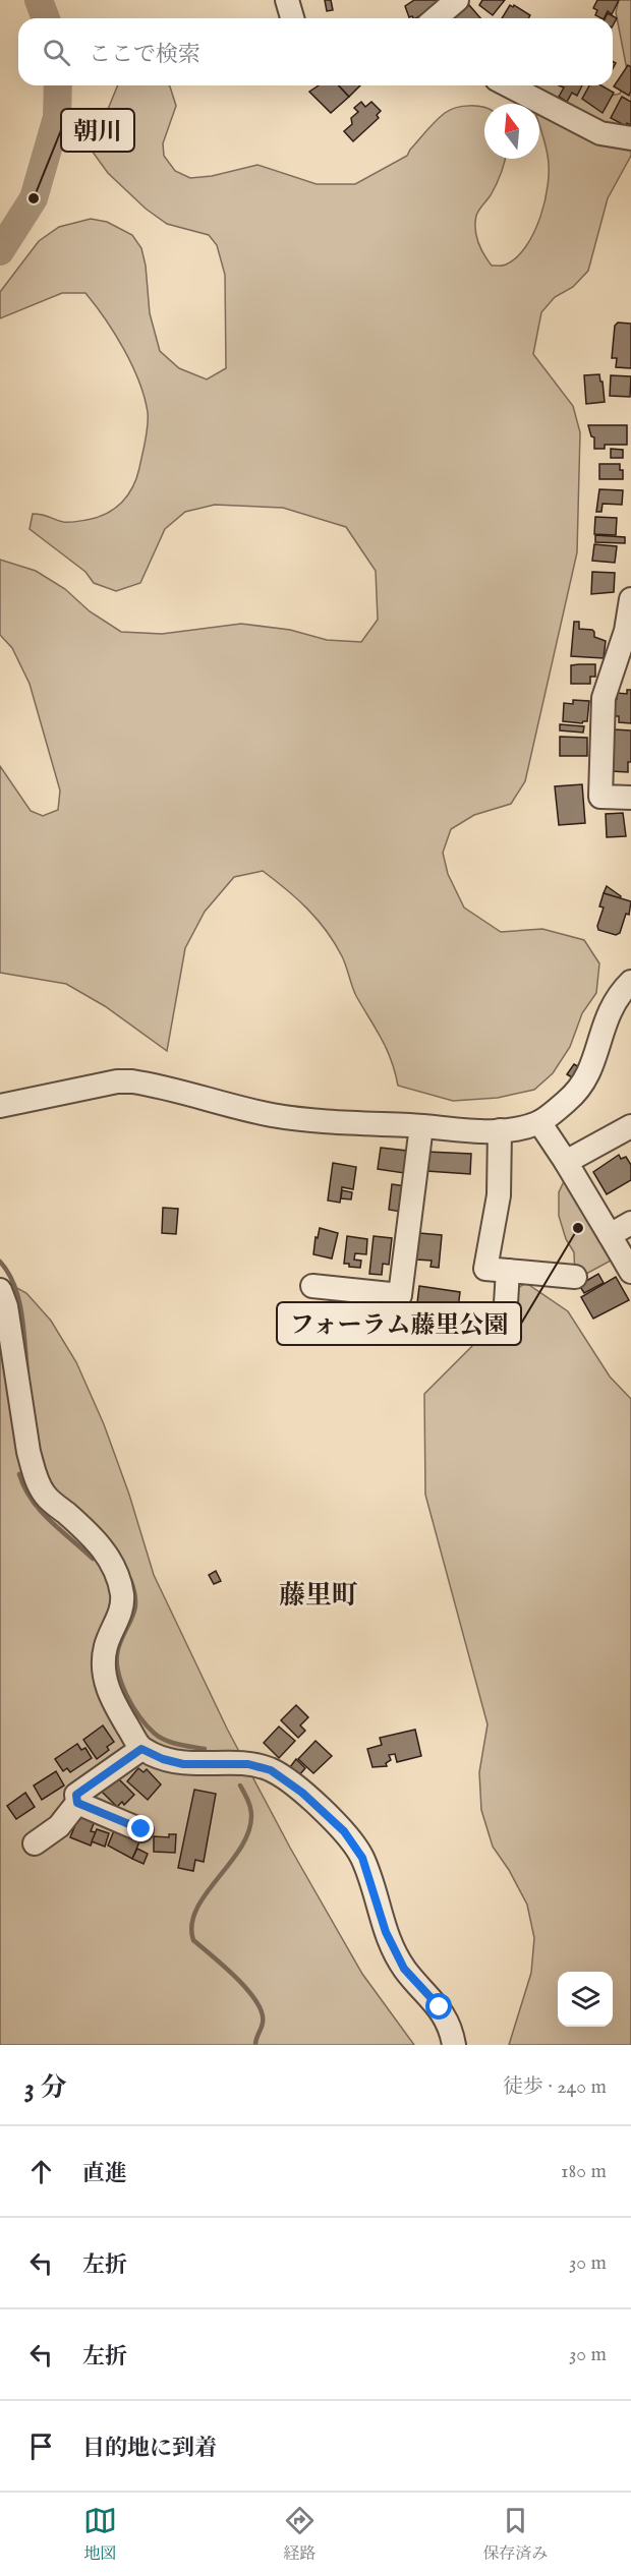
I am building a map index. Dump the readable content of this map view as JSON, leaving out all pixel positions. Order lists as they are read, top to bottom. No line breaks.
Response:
{"districts":["藤里町"],"places":["朝川","フォーラム藤里公園"],"north":"top","page":{"search":"ここで検索","heading":["3 分","徒歩 · 240 m"],"list":[["直進","180 m"],["左折","30 m"],["左折","30 m"],"目的地に到着"],"nav":["地図","経路","保存済み"]}}
